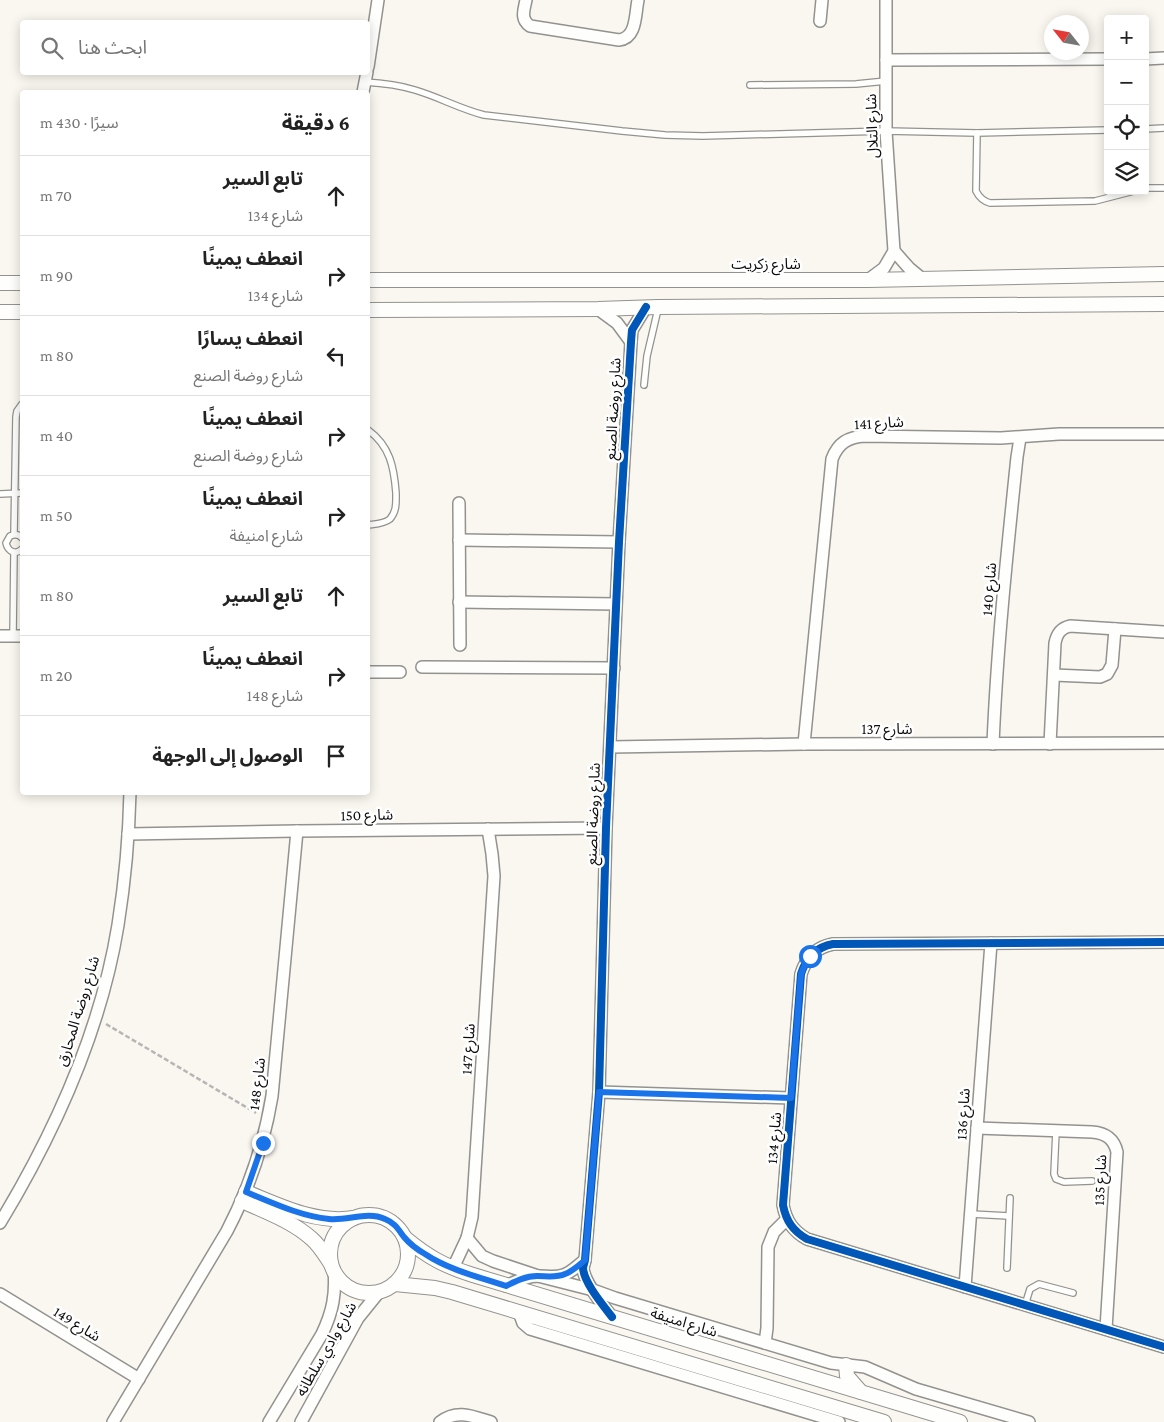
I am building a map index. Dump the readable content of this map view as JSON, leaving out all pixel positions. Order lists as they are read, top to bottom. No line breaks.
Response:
{"streets":{"street":["شارع التلال","شارع زكريت","شارع روضة الصنع","شارع 141","شارع 140","شارع 137","شارع 150","شارع روضة المحارق","شارع 147","شارع 148","شارع 136","شارع 134","شارع 135","شارع امنيفة","شارع 149","شارع وادي سلطانه"]},"crossings":[["شارع روضة الصنع","شارع 137"],["شارع روضة الصنع","شارع 150"],["شارع روضة الصنع","شارع 134"],["شارع روضة الصنع","شارع امنيفة"],["شارع 141","شارع 140"],["شارع 141","شارع 137"],["شارع 140","شارع 137"],["شارع 150","شارع روضة المحارق"],["شارع 150","شارع 147"],["شارع 150","شارع 148"],["شارع 147","شارع امنيفة"],["شارع 148","شارع 149"],["شارع 136","شارع 134"],["شارع 136","شارع 135"],["شارع امنيفة","شارع وادي سلطانه"]],"north":"top left","page":{"map_buttons":["+","−"],"search":"ابحث هنا","heading":["6 دقيقة","سيرًا · 430 m"],"list":[["تابع السير","شارع 134","70 m"],["انعطف يمينًا","شارع 134","90 m"],["انعطف يسارًا","شارع روضة الصنع","80 m"],["انعطف يمينًا","شارع روضة الصنع","40 m"],["انعطف يمينًا","شارع امنيفة","50 m"],["تابع السير","80 m"],["انعطف يمينًا","شارع 148","20 m"],"الوصول إلى الوجهة"]}}
